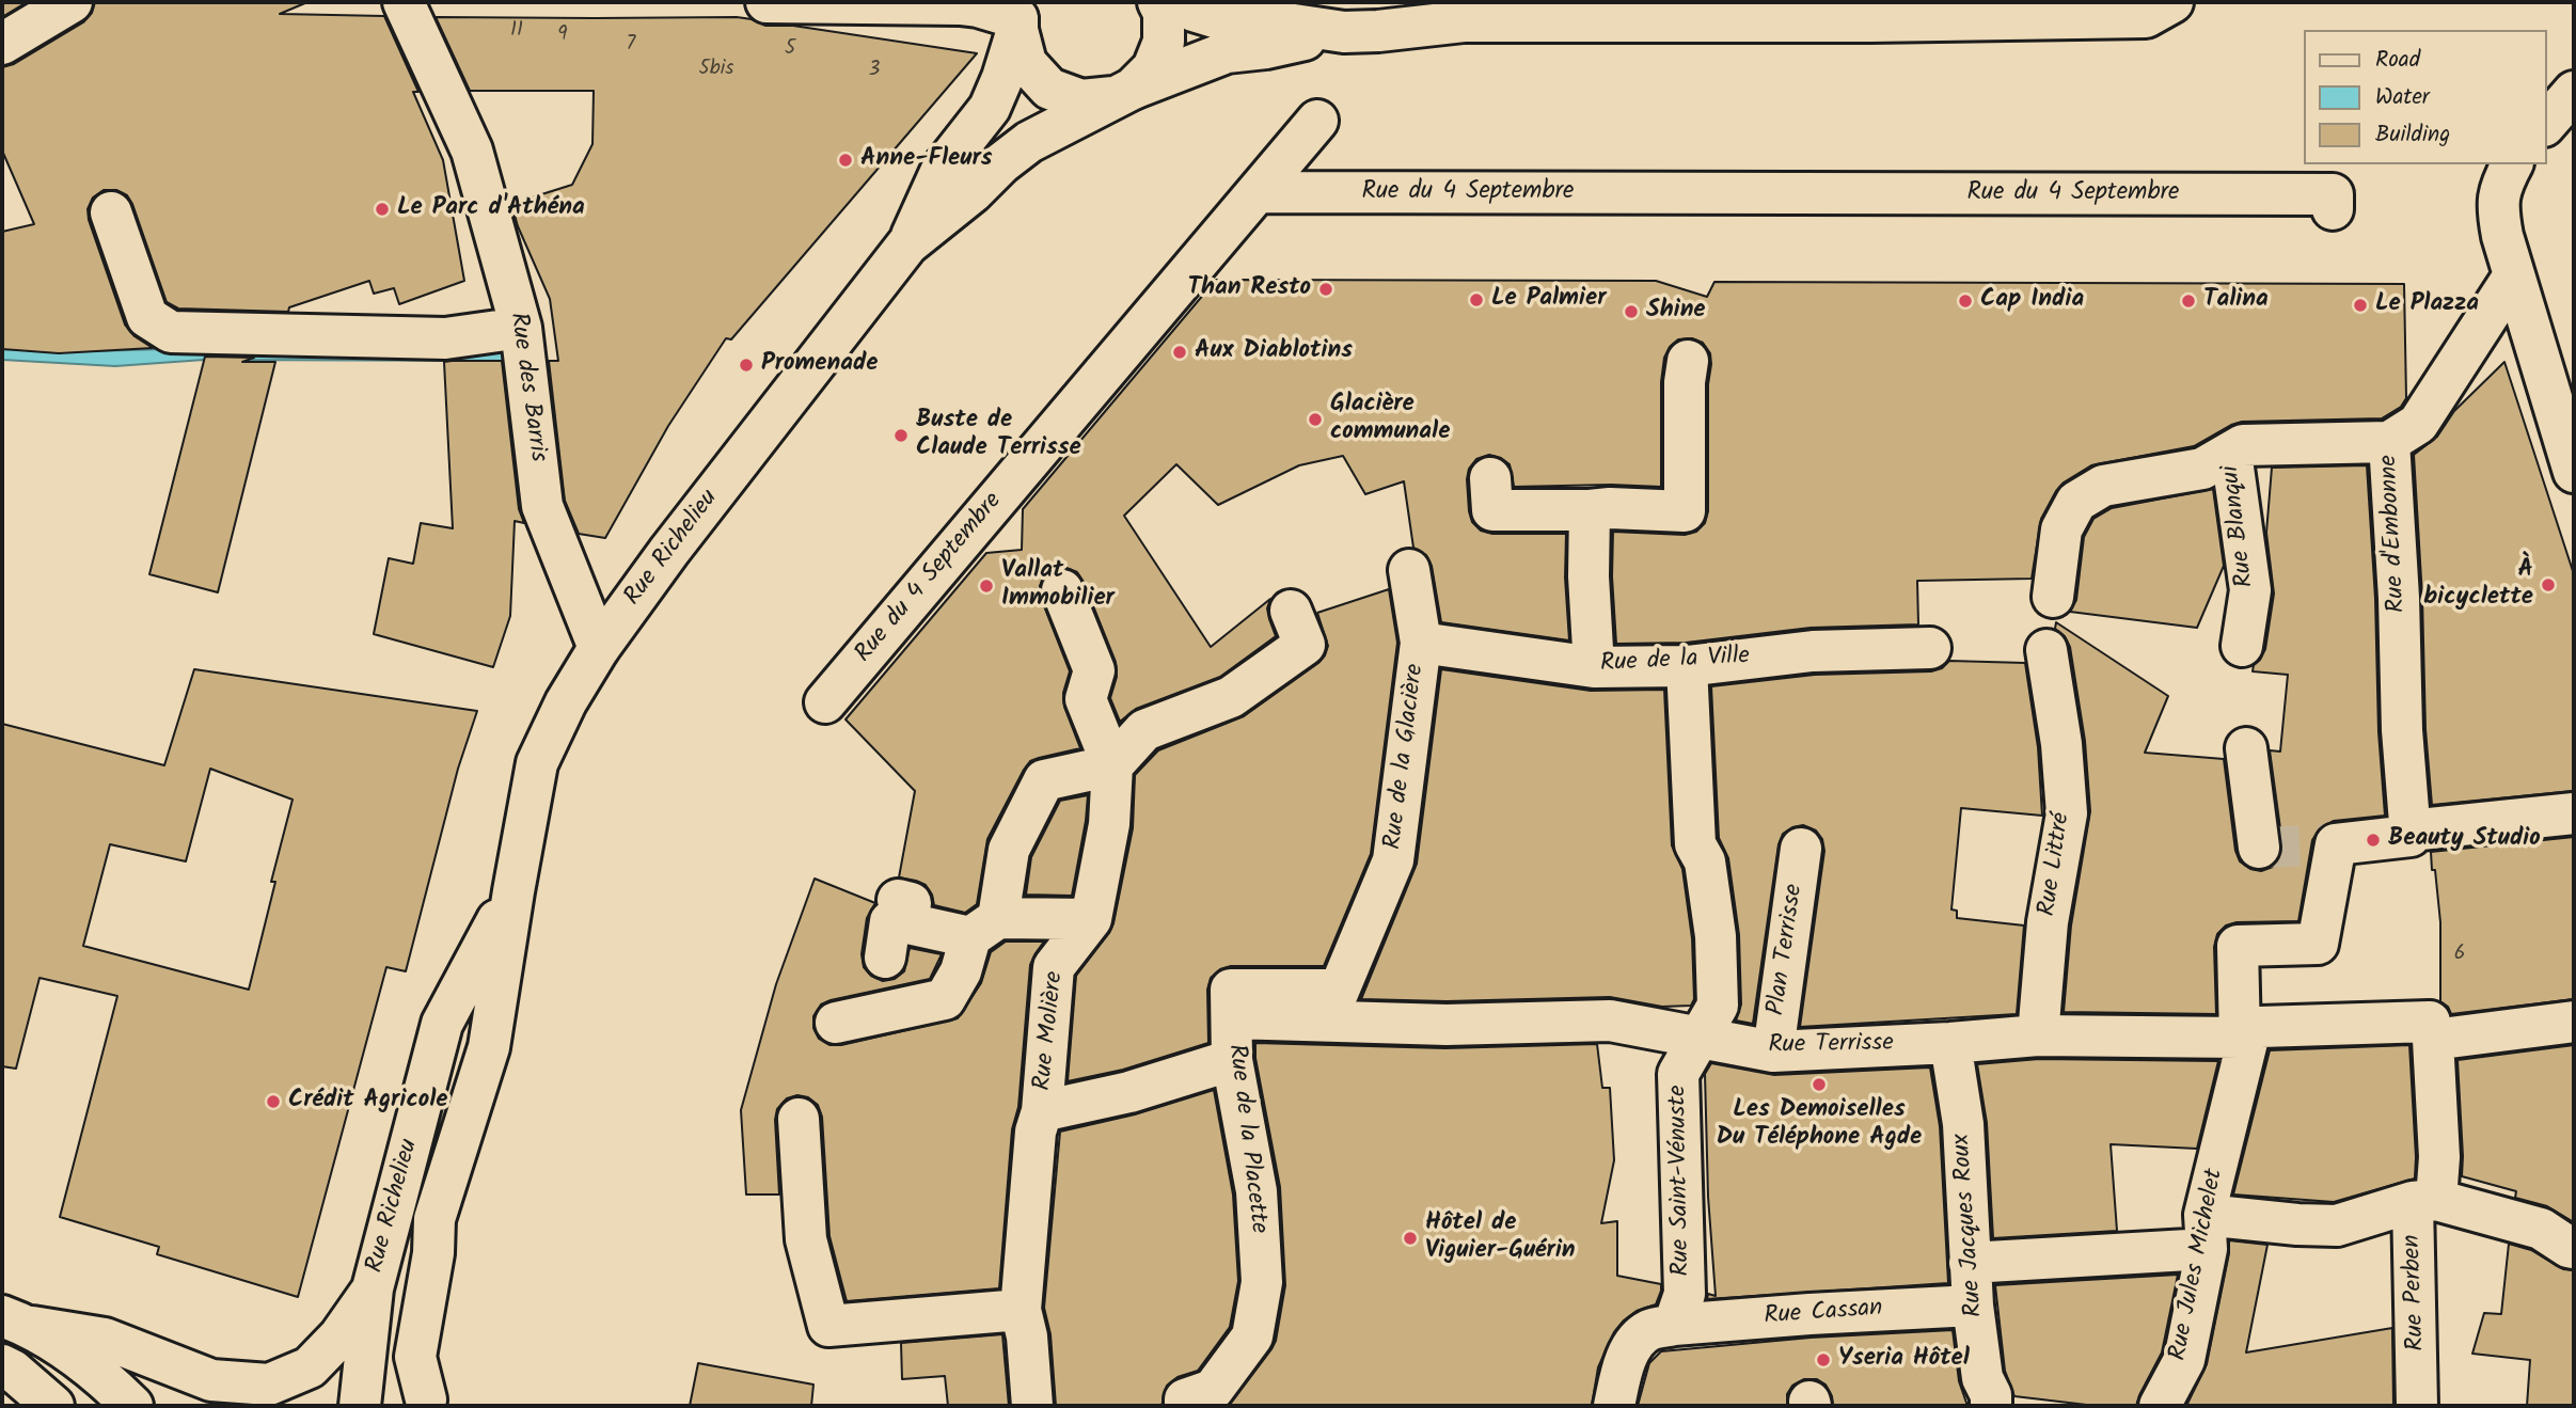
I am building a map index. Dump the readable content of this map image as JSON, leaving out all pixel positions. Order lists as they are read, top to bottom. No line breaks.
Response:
{"streets":{"street":["Rue du 4 Septembre","Rue des Barris","Rue Blanqui","Rue d'Embonne","Rue Richelieu","Rue de la Ville","Rue de la Glacière","Rue Littré","Plan Terrisse","Rue Molière","Rue Terrisse","Rue de la Placette","Rue Saint-Vénuste","Rue Jacques Roux","Rue Jules Michelet","Rue Perben","Rue Cassan"]},"crossings":[["Rue des Barris","Rue Richelieu"],["Rue d'Embonne","Rue Jules Michelet"],["Rue de la Ville","Rue de la Glacière"],["Rue de la Ville","Rue Saint-Vénuste"],["Rue de la Glacière","Rue Terrisse"],["Rue de la Glacière","Rue de la Placette"],["Rue Littré","Rue Terrisse"],["Plan Terrisse","Rue Terrisse"],["Rue Terrisse","Rue de la Placette"],["Rue Terrisse","Rue Saint-Vénuste"],["Rue Terrisse","Rue Jacques Roux"],["Rue Terrisse","Rue Jules Michelet"],["Rue Saint-Vénuste","Rue Cassan"],["Rue Jacques Roux","Rue Cassan"]],"places":["Anne-Fleurs","Le Parc d'Athéna","Than Resto","Le Palmier","Cap India","Talina","Le Plazza","Shine","Aux Diablotins","Promenade","Glacière communale","Buste de Claude Terrisse","À bicyclette","Vallat Immobilier","Beauty Studio","Les Demoiselles Du Téléphone Agde","Crédit Agricole","Hôtel de Viguier-Guérin","Yseria Hôtel"],"house_numbers":["11","9","7","5","5bis","3","6"],"legend":["Road","Water","Building"]}
